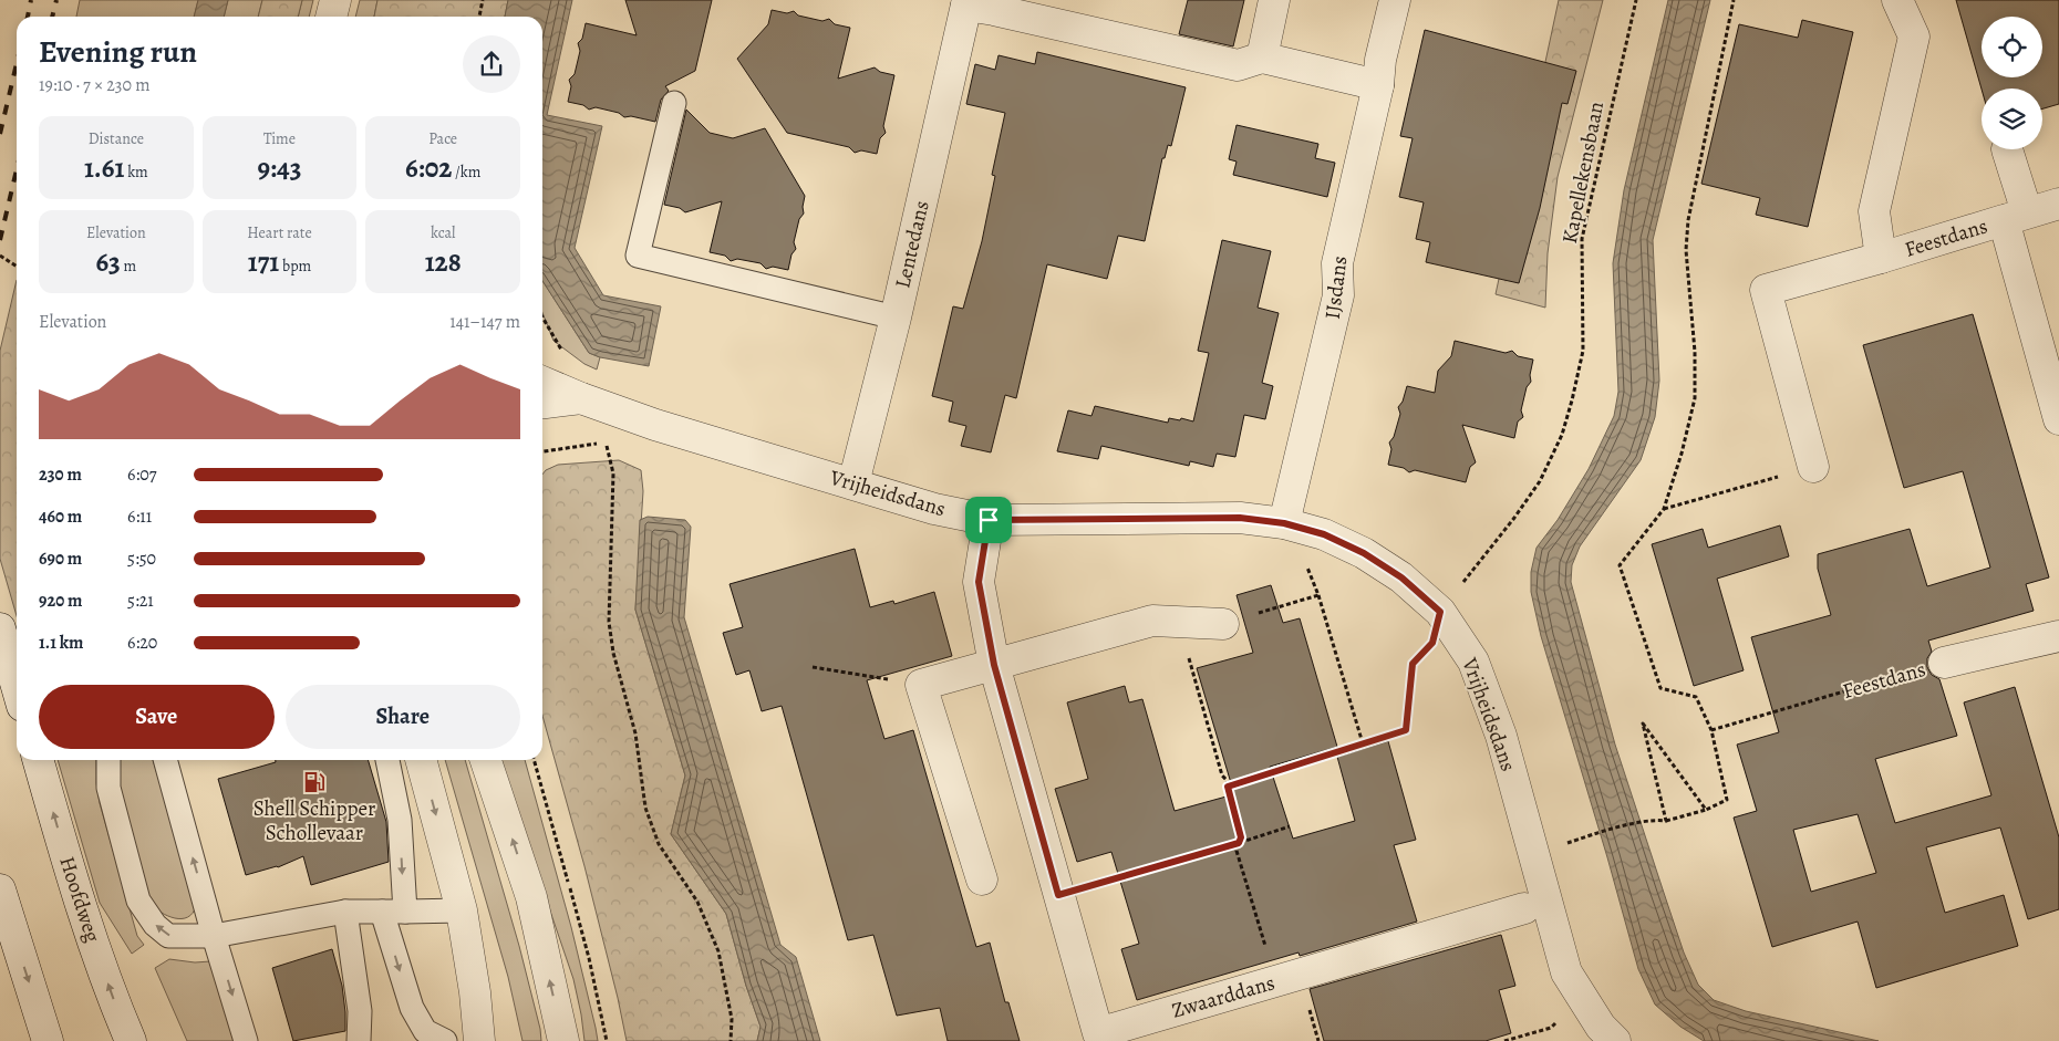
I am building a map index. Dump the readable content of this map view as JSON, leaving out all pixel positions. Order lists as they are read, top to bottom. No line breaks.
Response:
{"streets":{"street":["Feestdans","Lentedans","IJsdans","Vrijheidsdans","Hoofdweg","Zwaarddans"],"path":["Kapellekensbaan"]},"crossings":[["Kapellekensbaan","Vrijheidsdans"],["Lentedans","Vrijheidsdans"],["IJsdans","Vrijheidsdans"],["Vrijheidsdans","Zwaarddans"]],"places":{"fuel station":["Shell Schipper Schollevaar"]},"page":{"heading":["Evening run","19:10 · 7 × 230 m"],"stats":[["Distance","1.61 km"],["Time","9:43"],["Pace","6:02 /km"],["Elevation","63 m"],["Heart rate","171 bpm"],["kcal","128"]],"chart":["Elevation","141–147 m"],"list":[{"name":"230 m","note":"6:07"},{"name":"460 m","note":"6:11"},{"name":"690 m","note":"5:50"},{"name":"920 m","note":"5:21"},{"name":"1.1 km","note":"6:20"}],"buttons":["Save","Share"]}}
